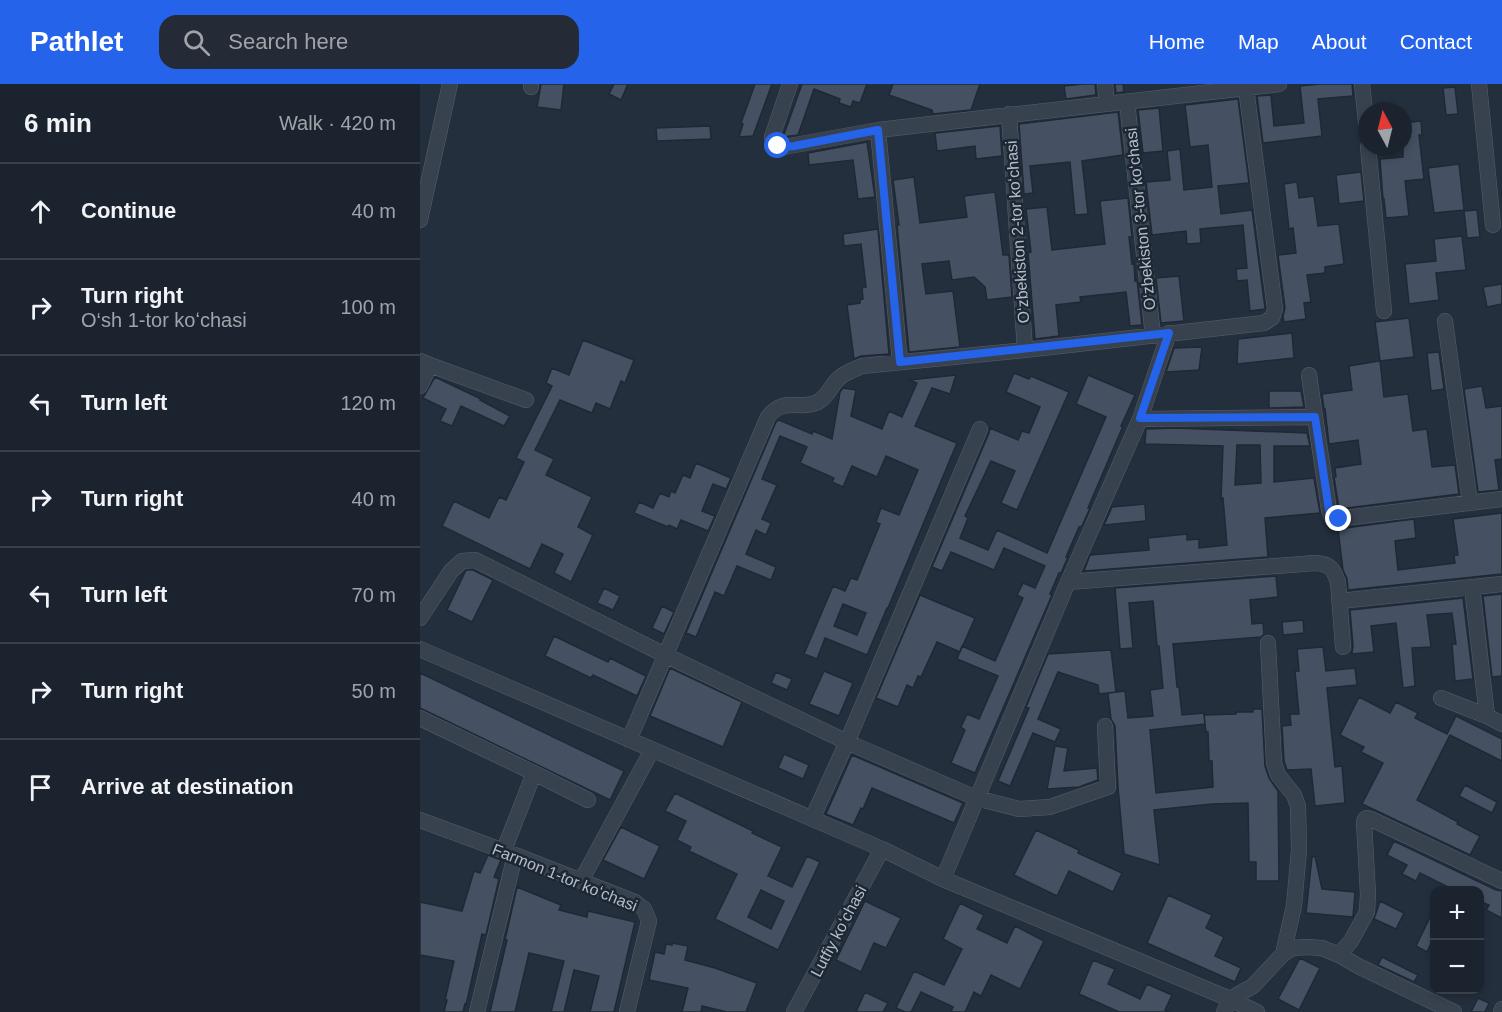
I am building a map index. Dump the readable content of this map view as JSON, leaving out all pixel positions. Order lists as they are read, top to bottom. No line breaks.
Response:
{"streets":{"street":["O‘zbekiston 3-tor koʻchasi","O‘zbekiston 2-tor koʻchasi","Farmon 1-tor koʻchasi","Lutfiy koʻchasi"]},"north":"top","page":{"header":"Pathlet","search":"Search here","nav":["Home","Map","About","Contact"],"heading":["6 min","Walk · 420 m"],"list":[["Continue","40 m"],["Turn right","O‘sh 1-tor koʻchasi","100 m"],["Turn left","120 m"],["Turn right","40 m"],["Turn left","70 m"],["Turn right","50 m"],"Arrive at destination"],"map_buttons":["+","−"]}}
